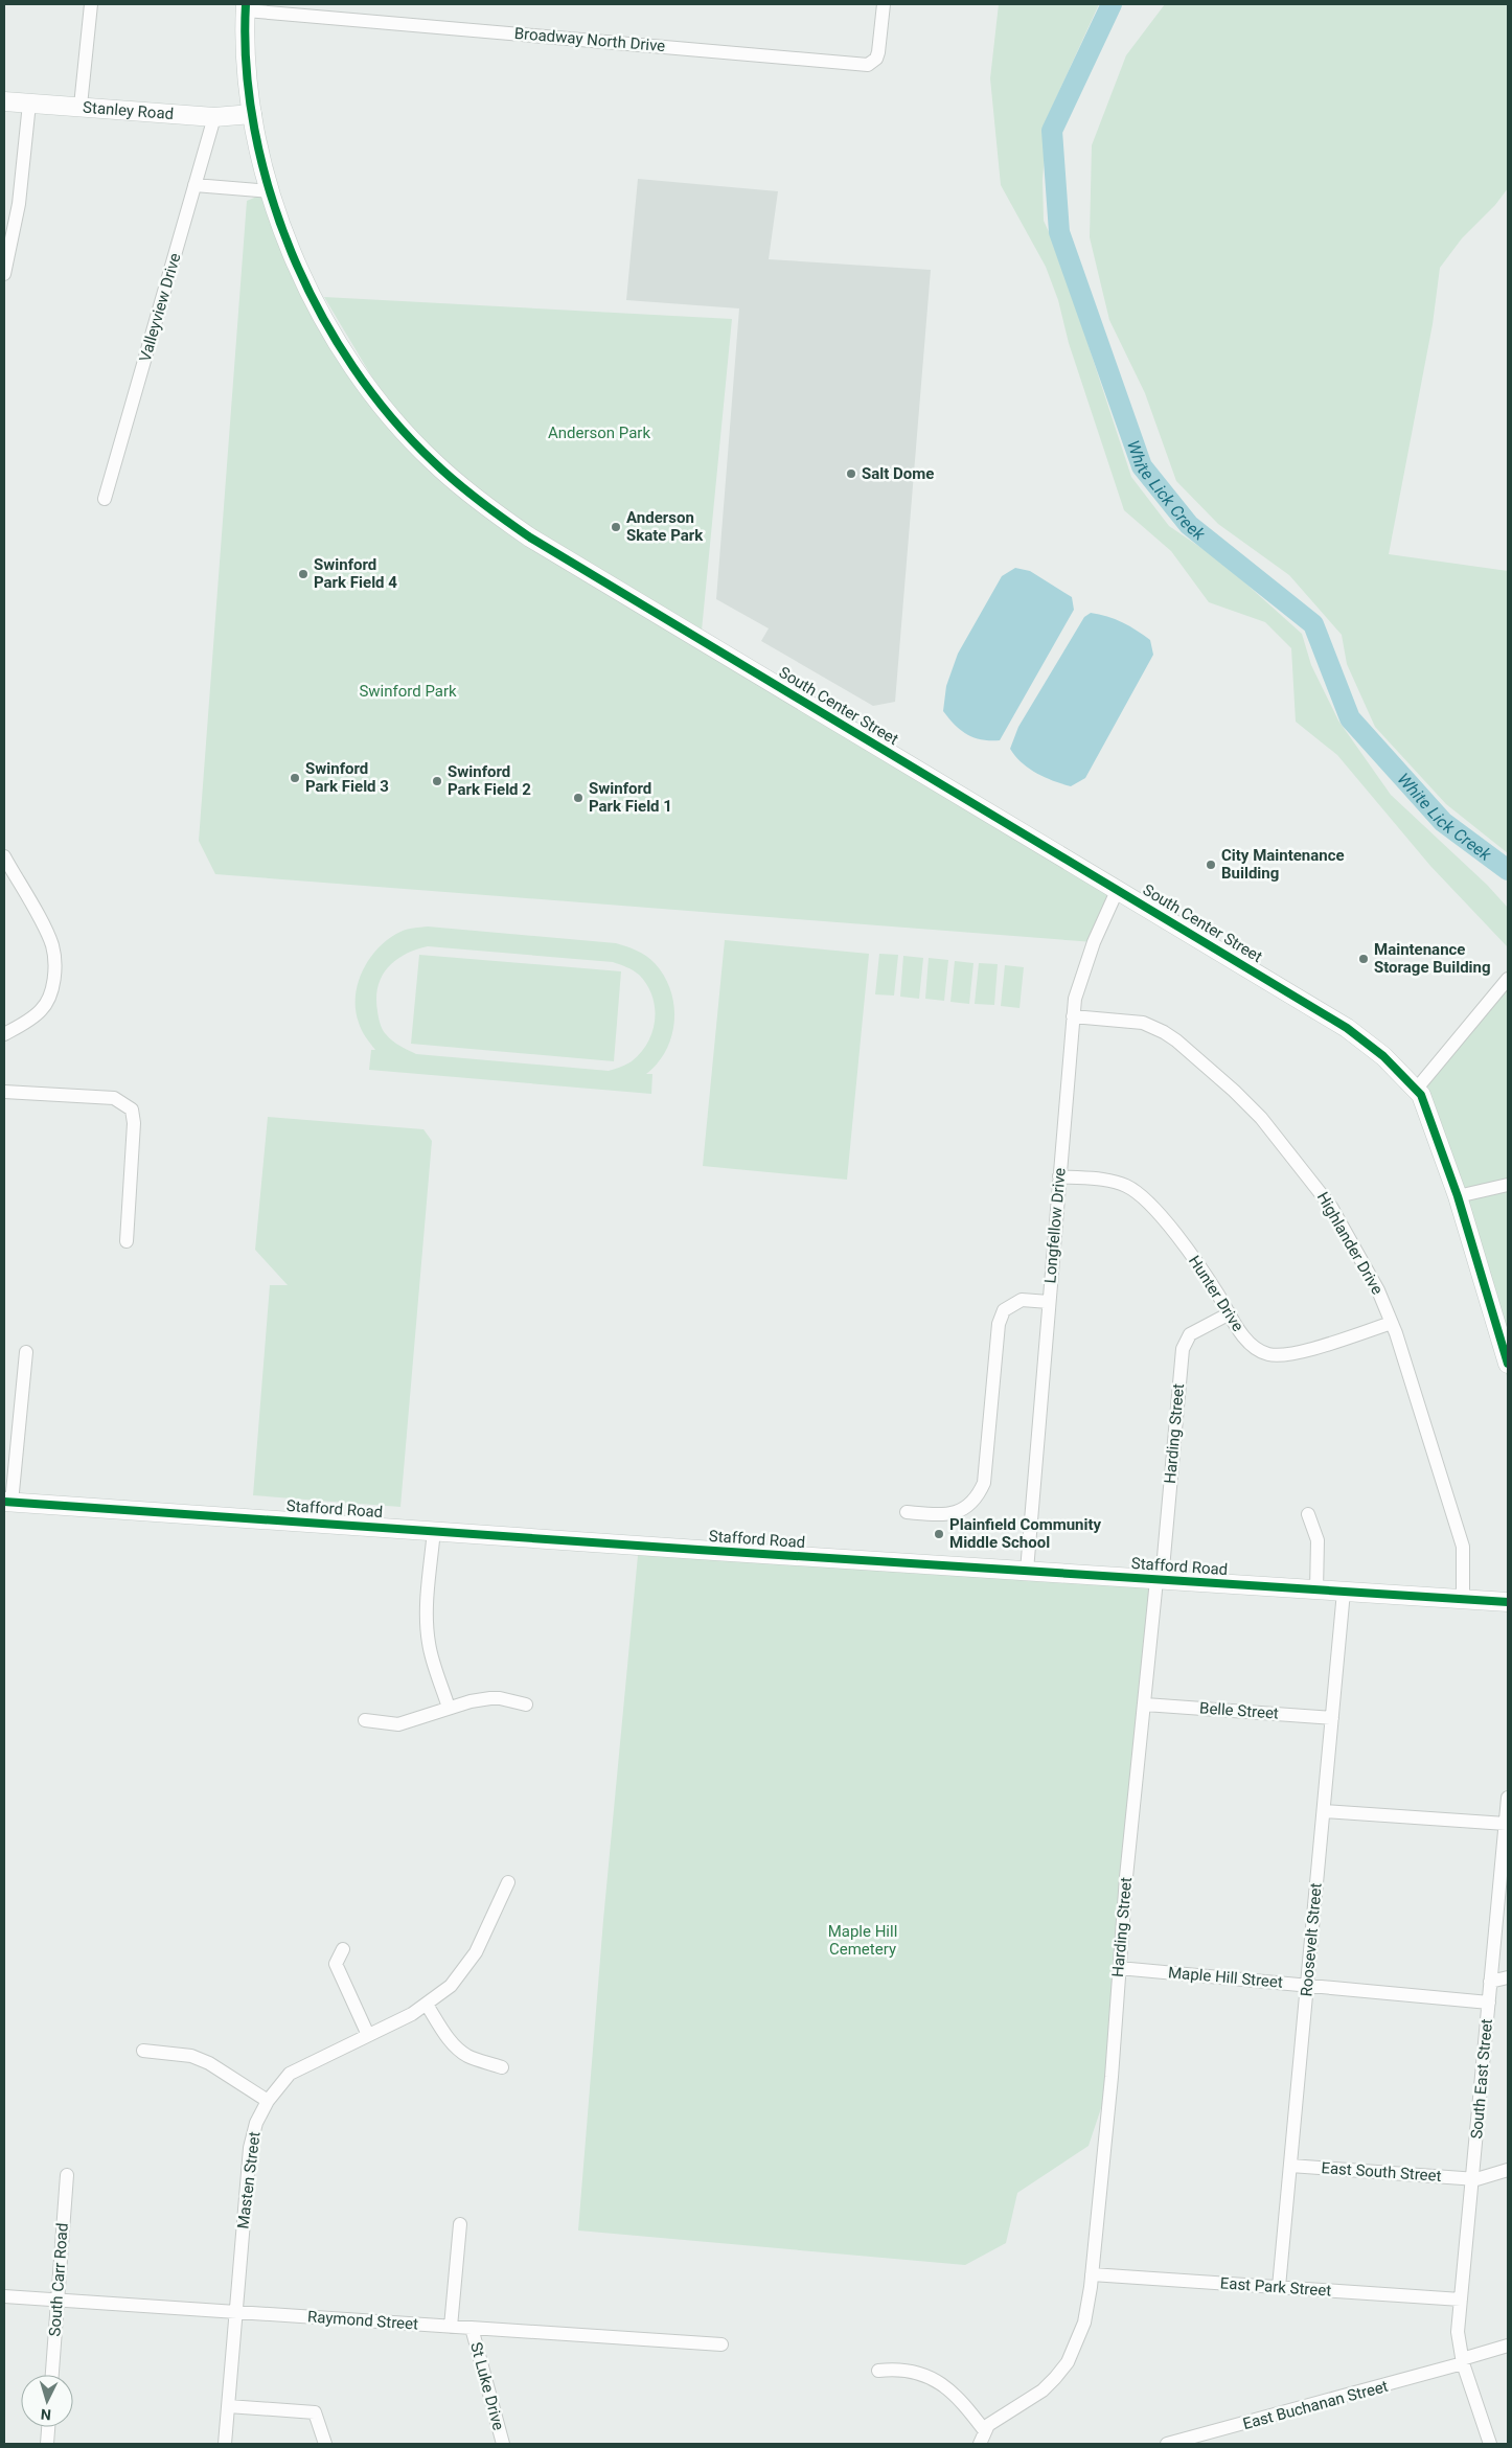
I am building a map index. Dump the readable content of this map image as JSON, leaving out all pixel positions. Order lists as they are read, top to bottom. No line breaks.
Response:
{"streets":{"main road":["Stanley Road","South Center Street","Stafford Road"],"street":["Broadway North Drive","Valleyview Drive","Longfellow Drive","Highlander Drive","Hunter Drive","Harding Street","Belle Street","Roosevelt Street","Maple Hill Street","South East Street","East South Street","Masten Street","South Carr Road","East Park Street","Raymond Street","St Luke Drive","East Buchanan Street"]},"crossings":[["Broadway North Drive","South Center Street"],["Stanley Road","Valleyview Drive"],["Stanley Road","South Center Street"],["South Center Street","Longfellow Drive"],["Longfellow Drive","Highlander Drive"],["Longfellow Drive","Hunter Drive"],["Longfellow Drive","Stafford Road"],["Highlander Drive","Hunter Drive"],["Highlander Drive","Stafford Road"],["Hunter Drive","Harding Street"],["Harding Street","Stafford Road"],["Harding Street","Belle Street"],["Harding Street","Maple Hill Street"],["Harding Street","East Park Street"],["Stafford Road","Roosevelt Street"],["Belle Street","Roosevelt Street"],["Roosevelt Street","Maple Hill Street"],["Roosevelt Street","East South Street"],["Roosevelt Street","East Park Street"],["Maple Hill Street","South East Street"],["South East Street","East South Street"],["South East Street","East Park Street"],["South East Street","East Buchanan Street"],["Masten Street","Raymond Street"],["South Carr Road","Raymond Street"],["Raymond Street","St Luke Drive"]],"water":["White Lick Creek"],"parks":["Anderson Park","Swinford Park","Maple Hill Cemetery"],"places":["Salt Dome","Anderson Skate Park","Swinford Park Field 4","Swinford Park Field 3","Swinford Park Field 2","Swinford Park Field 1","City Maintenance Building","Maintenance Storage Building","Plainfield Community Middle School"],"north":"bottom"}
